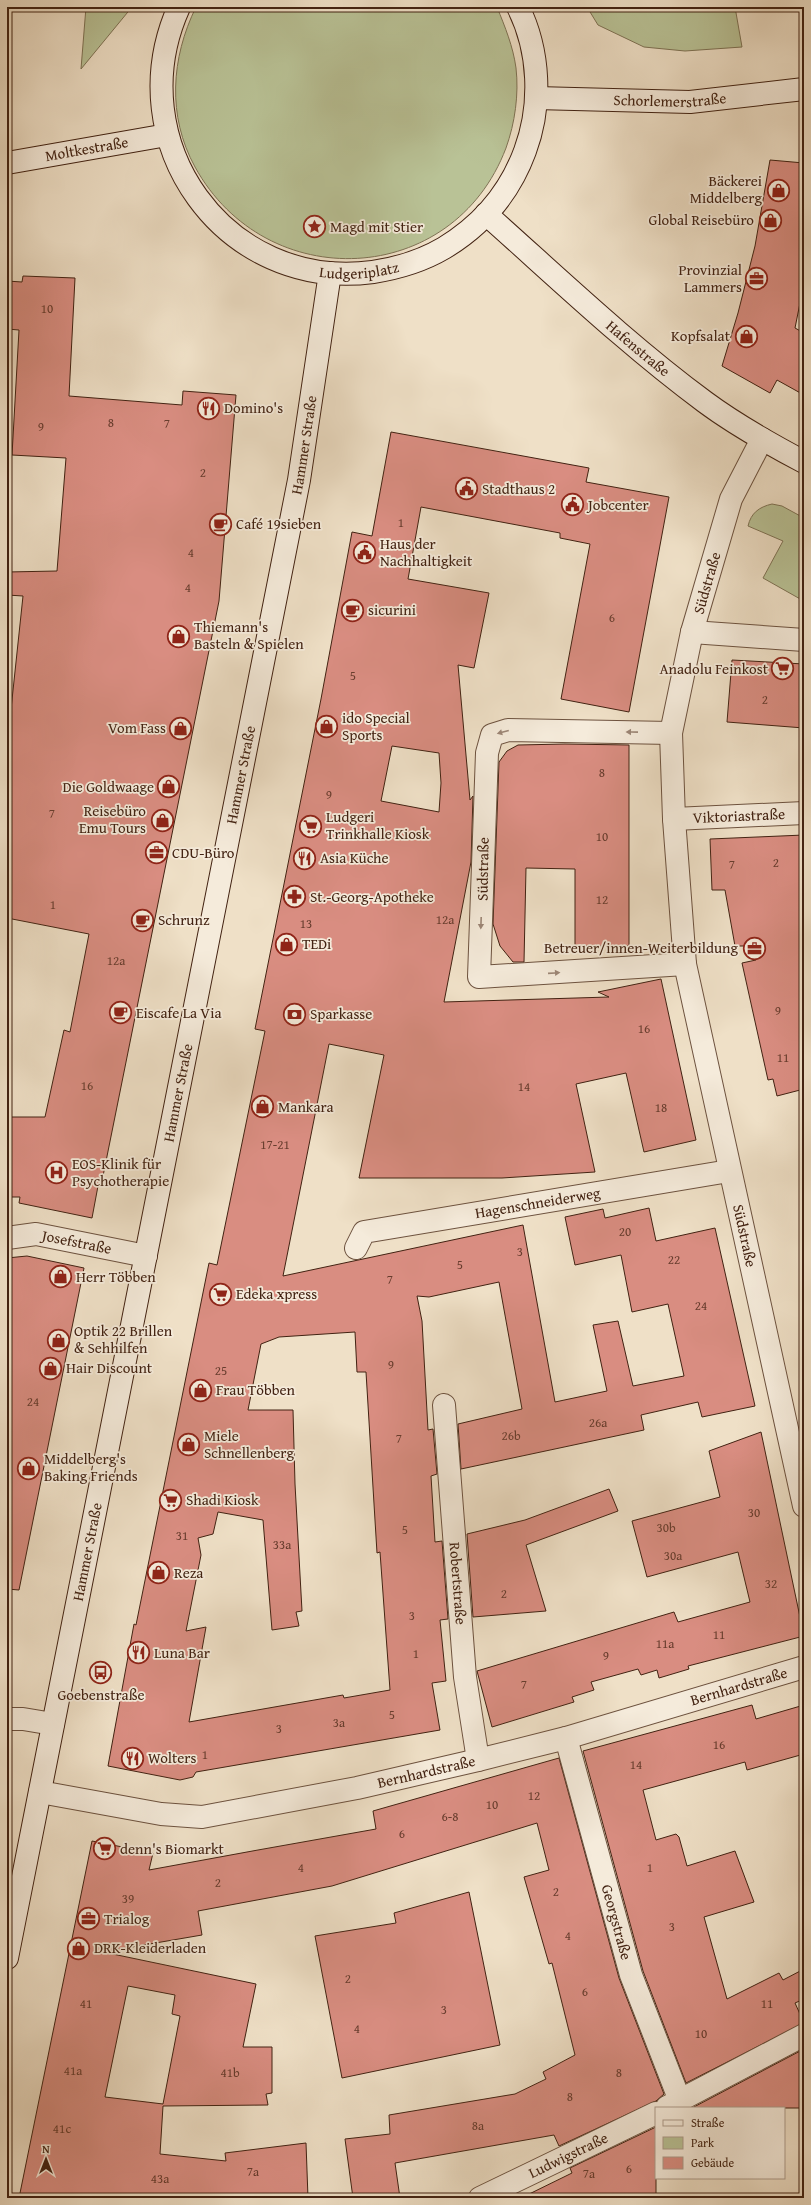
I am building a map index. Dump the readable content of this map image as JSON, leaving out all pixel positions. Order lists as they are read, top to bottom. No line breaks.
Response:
{"streets":{"street":["Schorlemerstraße","Moltkestraße","Ludgeriplatz","Hafenstraße","Hammer Straße","Südstraße","Viktoriastraße","Hagenschneiderweg","Josefstraße","Robertstraße","Bernhardstraße","Georgstraße","Ludwigstraße"]},"crossings":[["Schorlemerstraße","Ludgeriplatz"],["Moltkestraße","Ludgeriplatz"],["Ludgeriplatz","Hafenstraße"],["Ludgeriplatz","Hammer Straße"],["Hafenstraße","Südstraße"],["Hammer Straße","Josefstraße"],["Hammer Straße","Bernhardstraße"],["Südstraße","Viktoriastraße"],["Südstraße","Hagenschneiderweg"],["Robertstraße","Bernhardstraße"],["Bernhardstraße","Georgstraße"]],"places":{"shop":["Bäckerei Middelberg","Global Reisebüro","Kopfsalat","Thiemann's Basteln & Spielen","ido Special Sports","Vom Fass","Die Goldwaage","Reisebüro Emu Tours","TEDi","Mankara","Herr Többen","Optik 22 Brillen & Sehhilfen","Hair Discount","Frau Többen","Miele Schnellenberg","Middelberg's Baking Friends","Reza","DRK-Kleiderladen"],"place":["Magd mit Stier"],"office":["Provinzial Lammers","CDU-Büro","Betreuer/innen-Weiterbildung","Trialog"],"restaurant":["Domino's","Asia Küche","Luna Bar","Wolters"],"public building":["Stadthaus 2","Jobcenter","Haus der Nachhaltigkeit"],"cafe":["Café 19sieben","sicurini","Schrunz","Eiscafe La Via"],"supermarket":["Anadolu Feinkost","Ludgeri Trinkhalle Kiosk","Edeka xpress","Shadi Kiosk","denn's Biomarkt"],"pharmacy":["St.-Georg-Apotheke"],"bank":["Sparkasse"],"hospital":["EOS-Klinik für Psychotherapie"],"bus stop":["Goebenstraße"]},"house_numbers":["10","8","7","9","2","1","4","4","6","5","2","8","9","7","10","2","7","12","1","12a","13","12a","9","16","11","16","14","18","17-21","20","3","22","5","7","24","9","25","24","26a","26b","7","30","30b","5","31","33a","30a","32","2","3","11","11a","1","9","7","5","3a","3","16","1","14","12","10","6-8","6","4","1","2","2","39","3","4","2","6","41","11","3","4","10","41a","41b","8","8","8a","41c","6","7a","7a","43a"],"legend":["Straße","Park","Gebäude"],"north":"top"}
